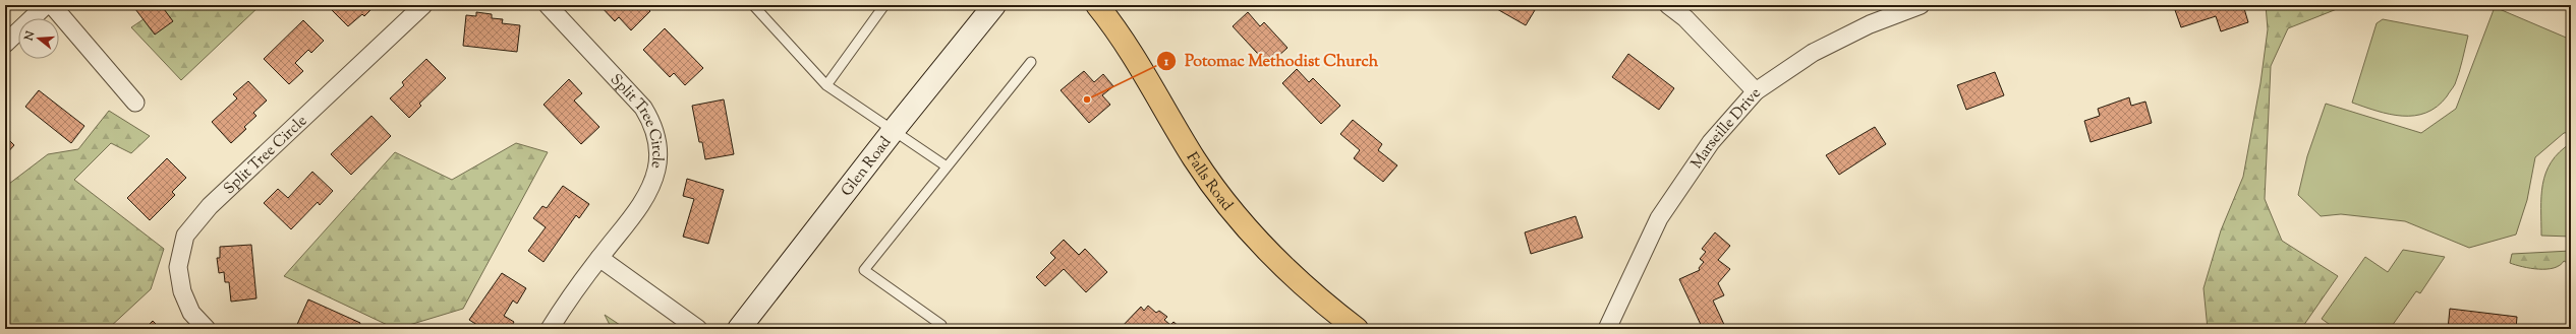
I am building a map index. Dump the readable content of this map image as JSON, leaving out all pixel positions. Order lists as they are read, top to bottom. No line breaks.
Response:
{"streets":{"main road":["Glen Road","Falls Road"],"street":["Split Tree Circle","Marseille Drive"]},"places":["Potomac Methodist Church"],"north":"left"}
